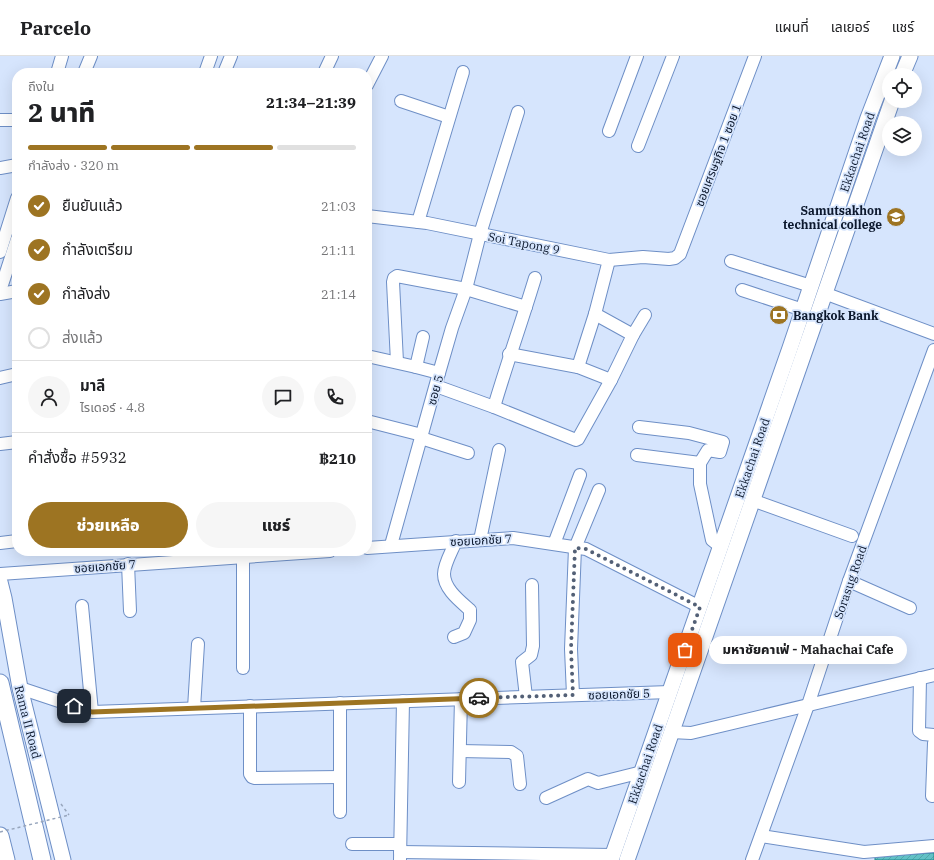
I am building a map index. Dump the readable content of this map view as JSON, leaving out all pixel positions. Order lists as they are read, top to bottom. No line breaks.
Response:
{"streets":{"highway":["Rama II Road"],"main road":["Ekkachai Road"],"street":["ซอยเศรษฐกิจ 1 ซอย 1","Soi Tapong 9","ซอย 5","ซอยเอกชัย 7","Sorasug Road","ซอยเอกชัย 5"]},"crossings":[["Ekkachai Road","ซอยเอกชัย 7"],["Ekkachai Road","ซอยเอกชัย 5"],["ซอยเศรษฐกิจ 1 ซอย 1","Soi Tapong 9"],["Soi Tapong 9","ซอย 5"],["ซอย 5","ซอยเอกชัย 7"],["ซอยเอกชัย 5","Rama II Road"]],"places":{"school or university":["Samutsakhon technical college"],"bank":["Bangkok Bank"],"other":["มหาชัยคาเฟ่ - Mahachai Cafe"]},"page":{"header":"Parcelo","nav":["แผนที่","เลเยอร์","แชร์"],"heading":["2 นาที","ถึงใน","21:34–21:39"],"panel":["มาลี","ไรเดอร์ · 4.8","คำสั่งซื้อ #5932","฿210"],"bar":"กำลังส่ง · 320 m","list":[["ยืนยันแล้ว","21:03"],["กำลังเตรียม","21:11"],["กำลังส่ง","21:14"],"ส่งแล้ว"],"buttons":["ช่วยเหลือ","แชร์"],"bubble":"มหาชัยคาเฟ่ - Mahachai Cafe"}}
